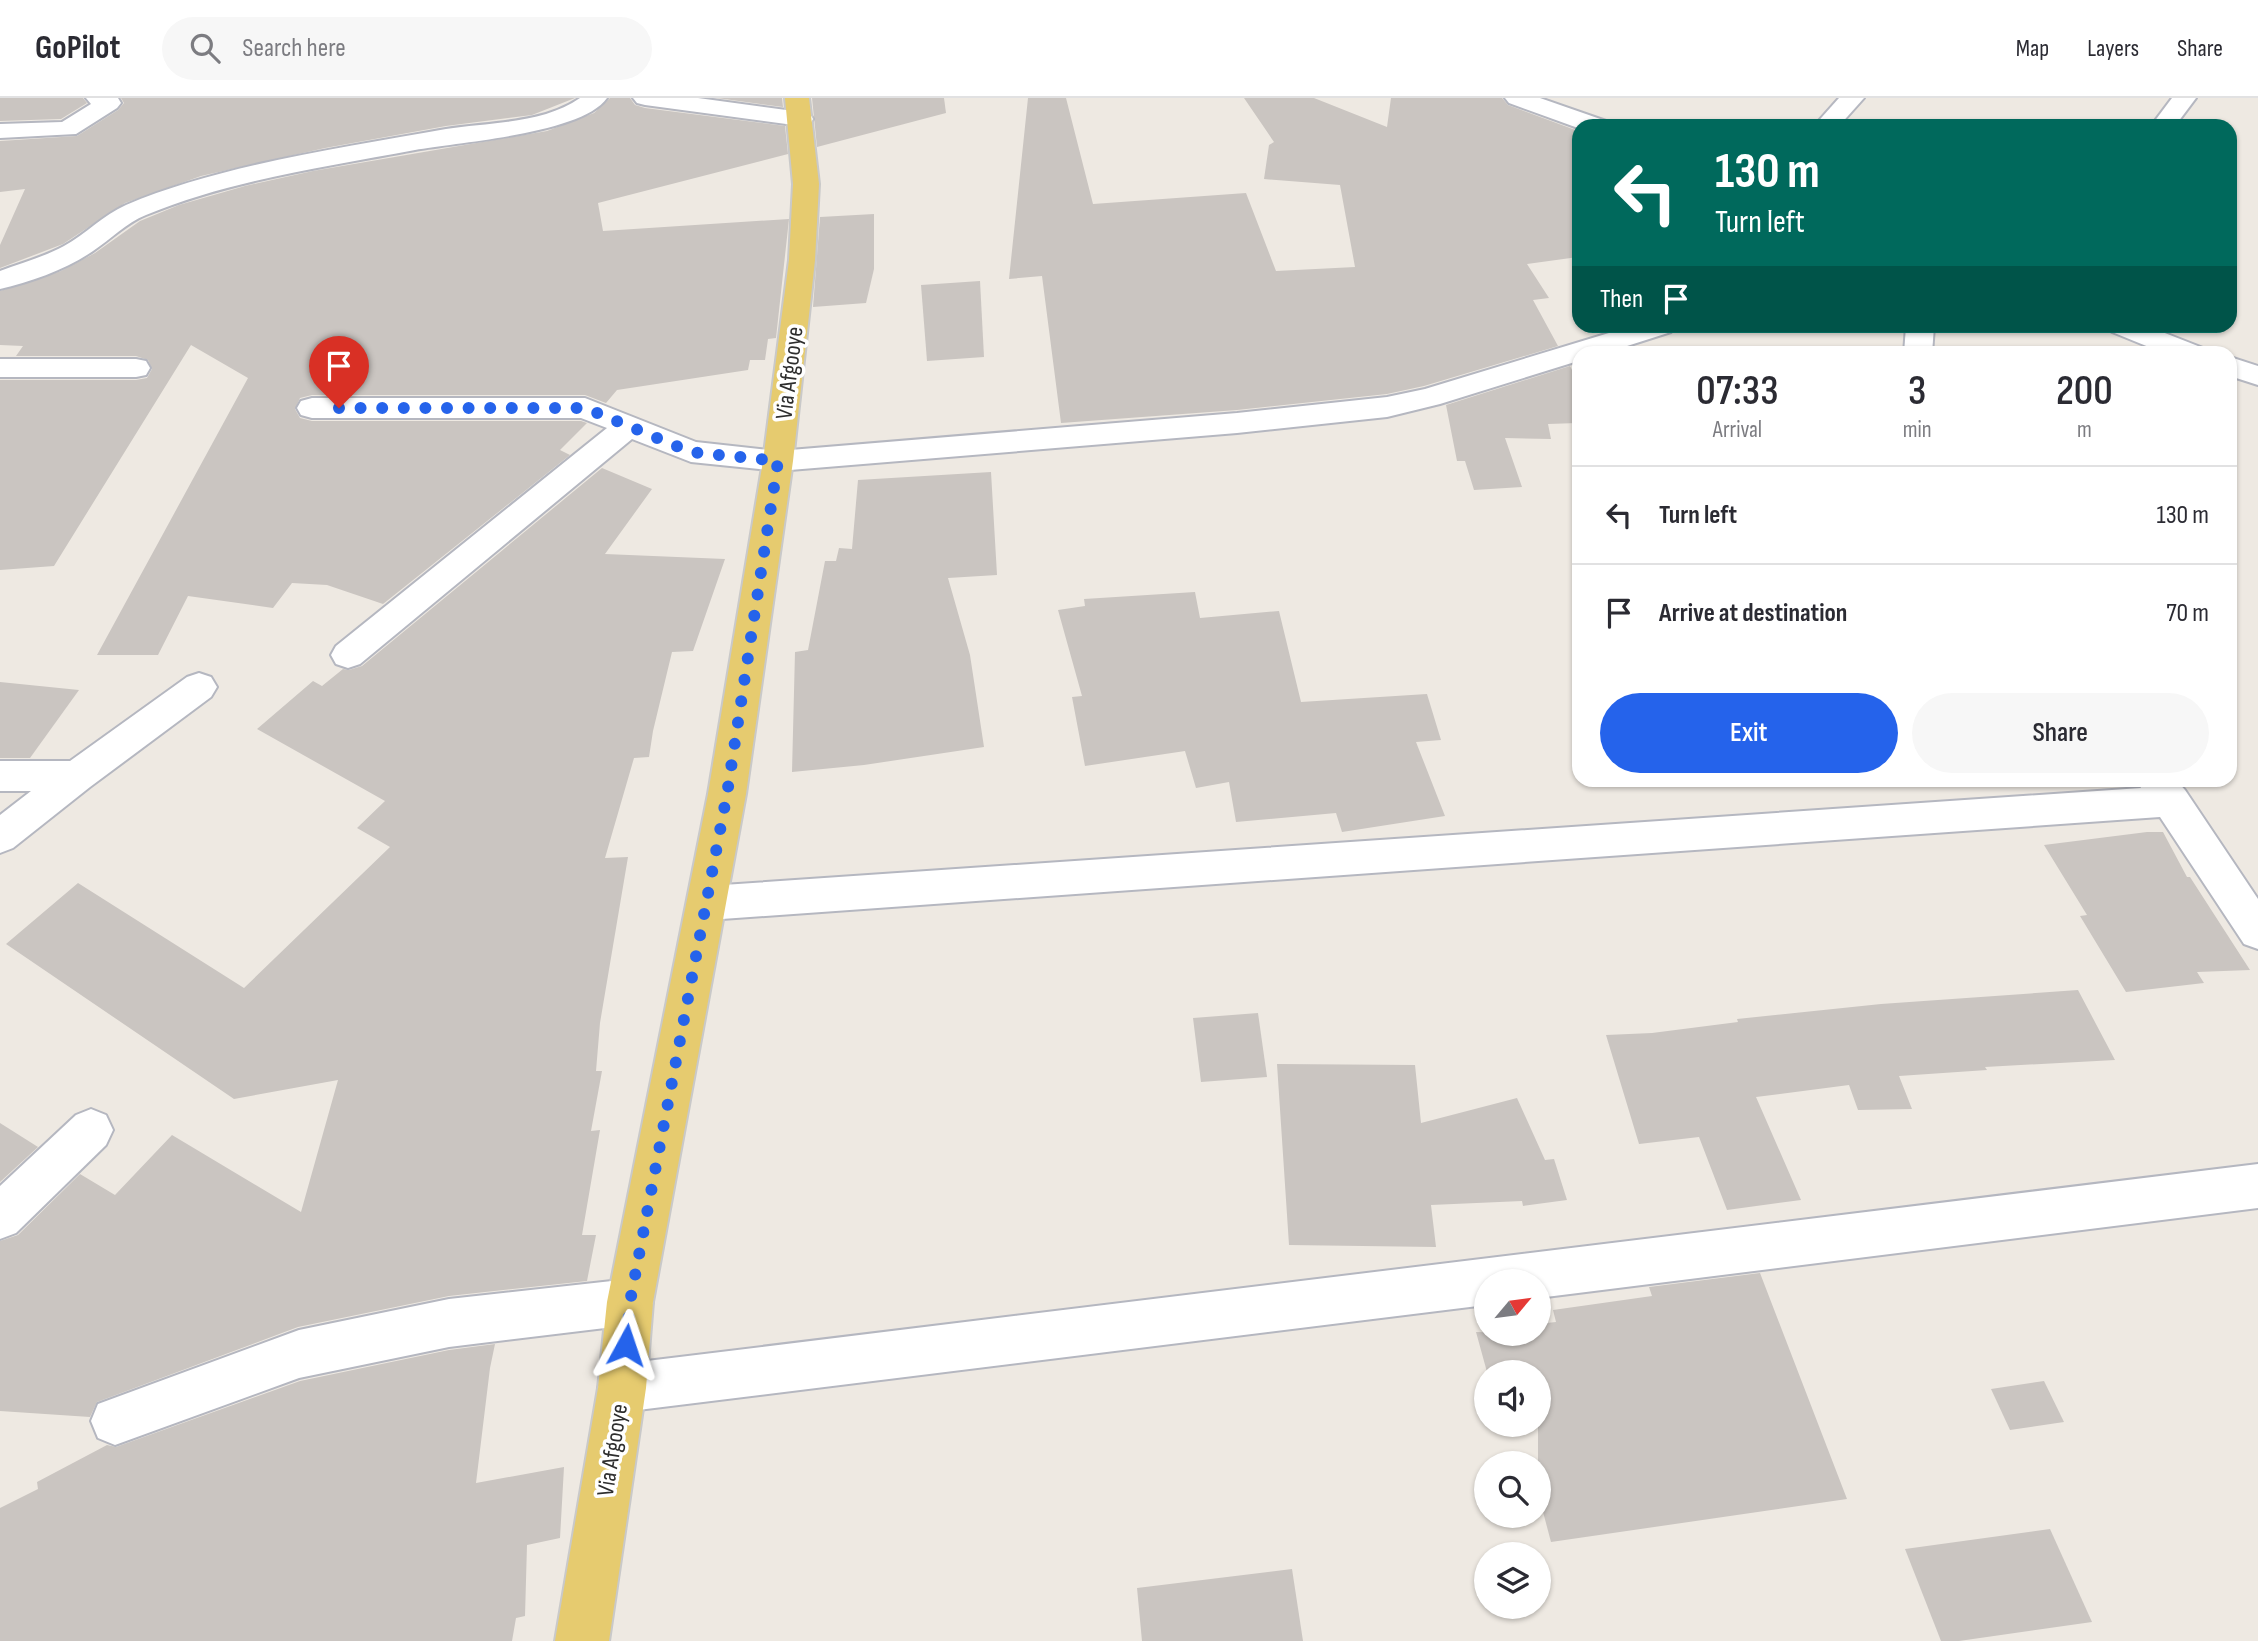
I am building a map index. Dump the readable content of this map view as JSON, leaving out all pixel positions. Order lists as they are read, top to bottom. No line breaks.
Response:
{"streets":{"main road":["Via Afgooye"]},"north":"top right","page":{"header":"GoPilot","search":"Search here","nav":["Map","Layers","Share"],"turn":["130 m","Turn left"],"then":"Then","eta":["07:33","Arrival","3","min","200","m"],"list":[{"name":"Turn left","value":"130 m"},{"name":"Arrive at destination","value":"70 m"}],"buttons":["Exit","Share"]}}
